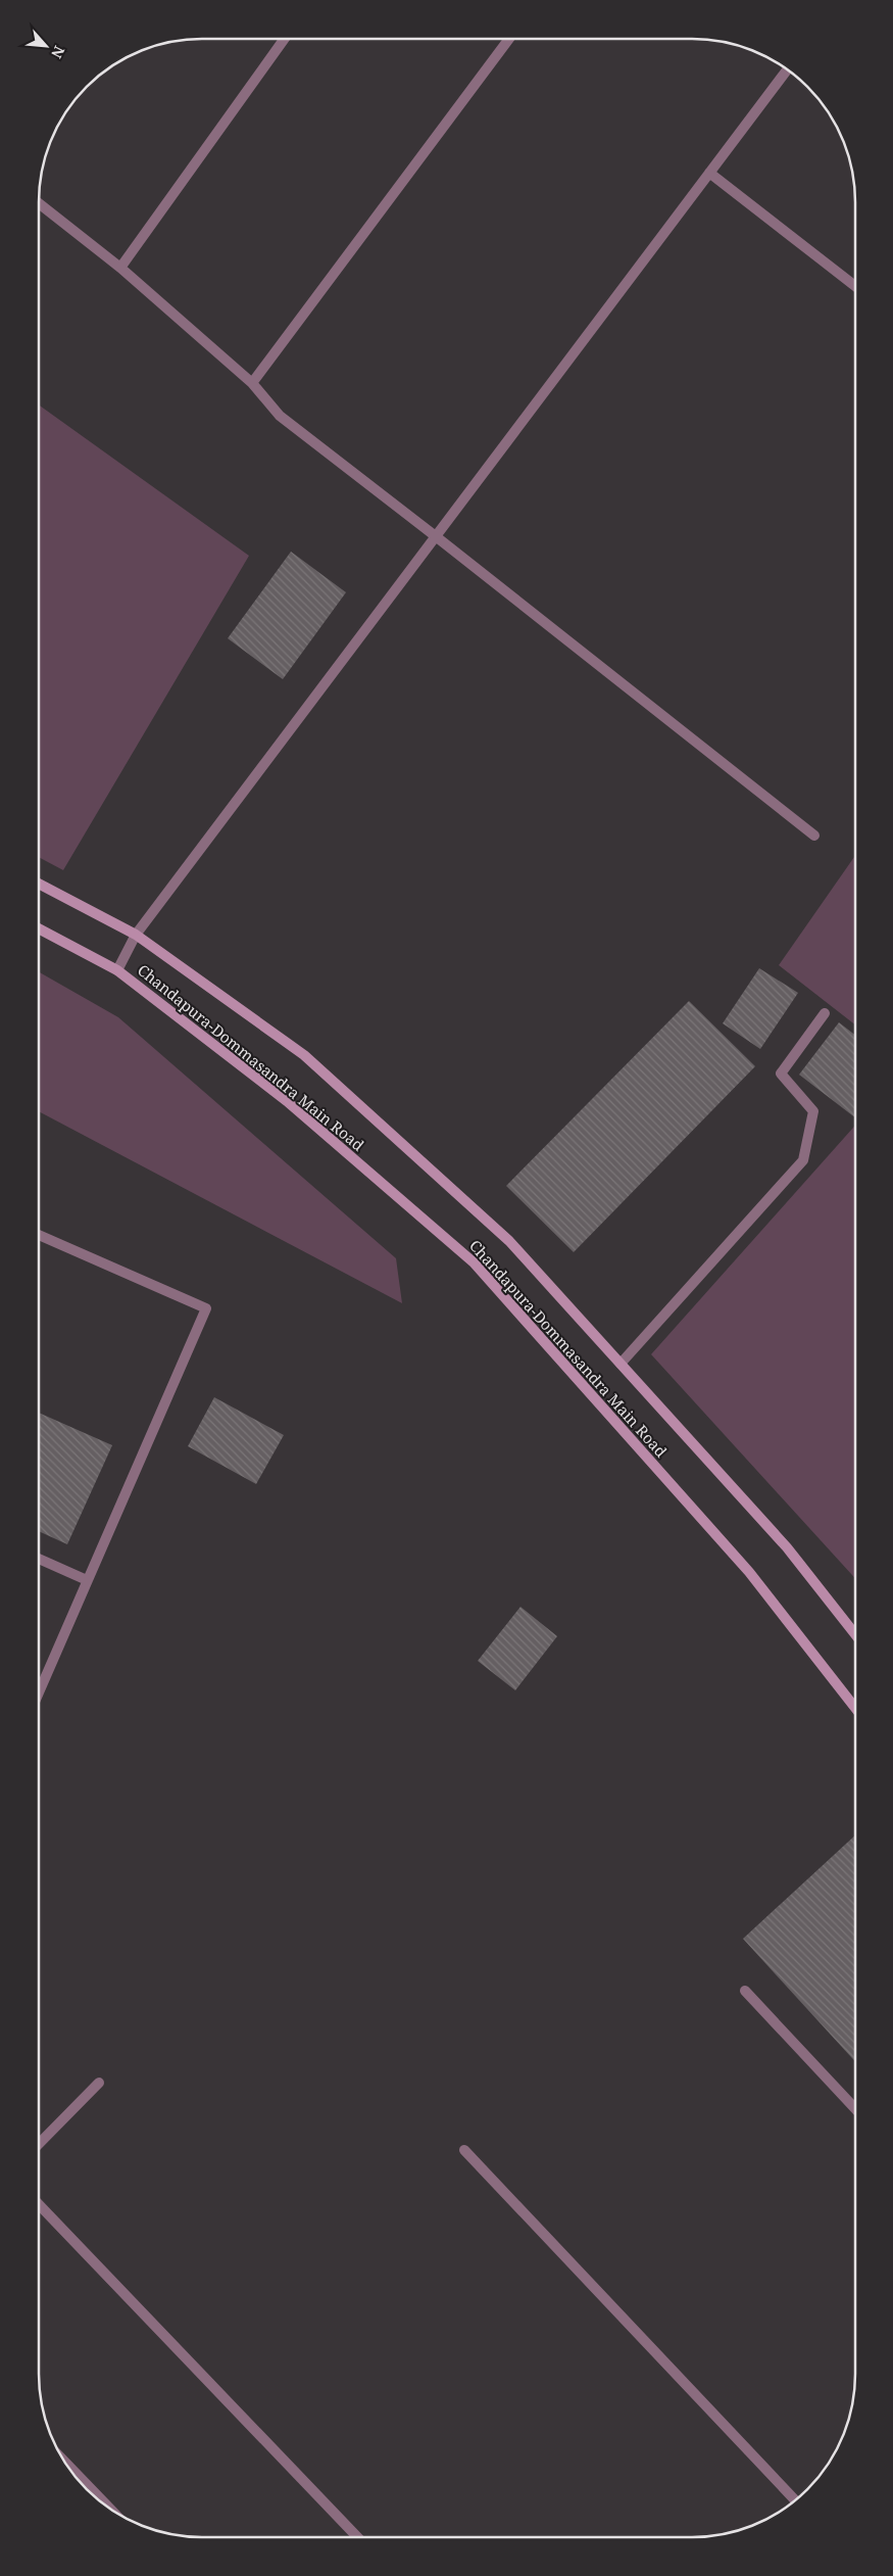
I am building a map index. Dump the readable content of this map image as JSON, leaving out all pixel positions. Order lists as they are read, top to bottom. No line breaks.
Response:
{"streets":{"main road":["Chandapura-Dommasandra Main Road"]},"north":"bottom right"}
